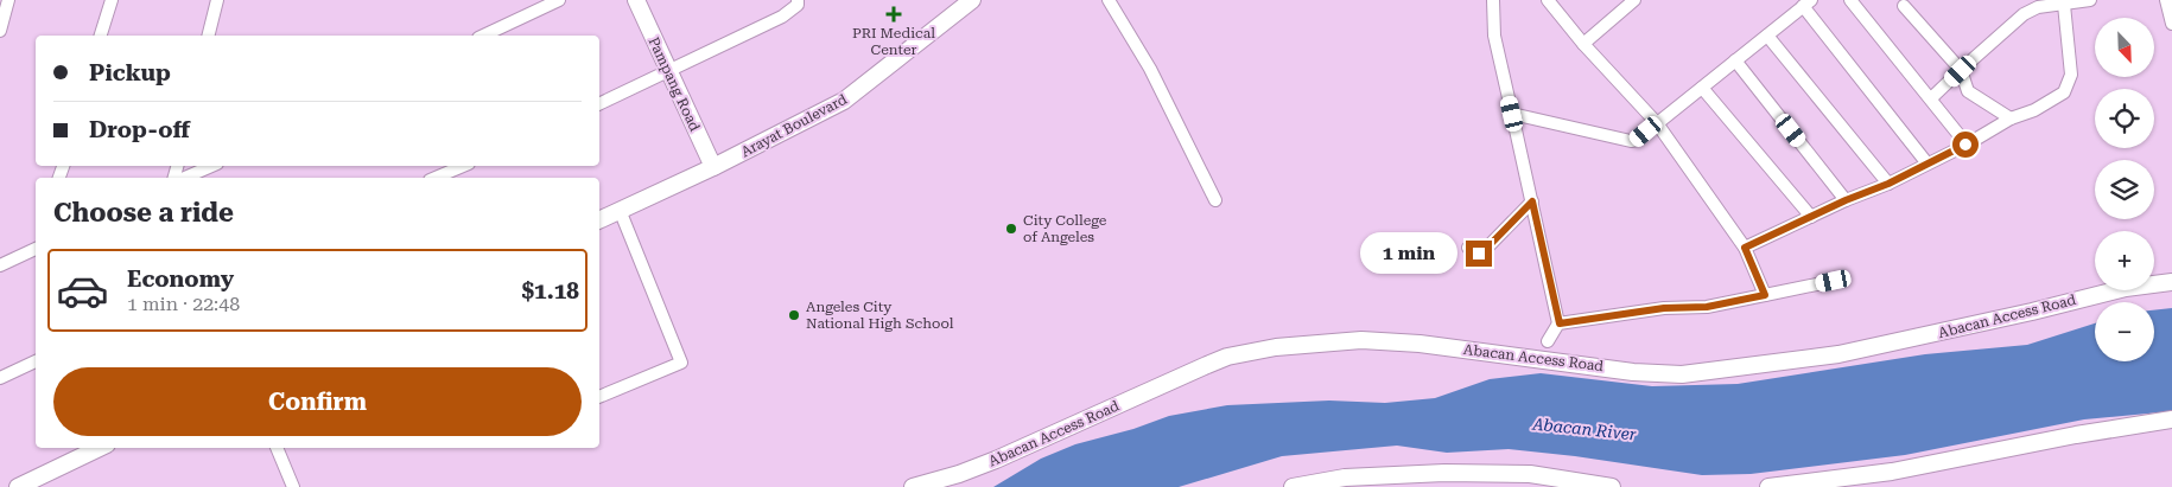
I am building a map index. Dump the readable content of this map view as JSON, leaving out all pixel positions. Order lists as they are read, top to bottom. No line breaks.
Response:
{"streets":{"street":["Pampang Road","Arayat Boulevard","Abacan Access Road"]},"crossings":[["Pampang Road","Arayat Boulevard"]],"water":["Abacan River"],"places":{"health":["PRI Medical Center"],"other":["City College of Angeles","Angeles City National High School"]},"north":"bottom right","page":{"map_buttons":["+","−"],"banner":["Pickup","Drop-off"],"heading":"Choose a ride","bubble":"1 min","list":[{"name":"Economy","note":"1 min · 22:48","value":"$1.18"}],"buttons":"Confirm"}}
